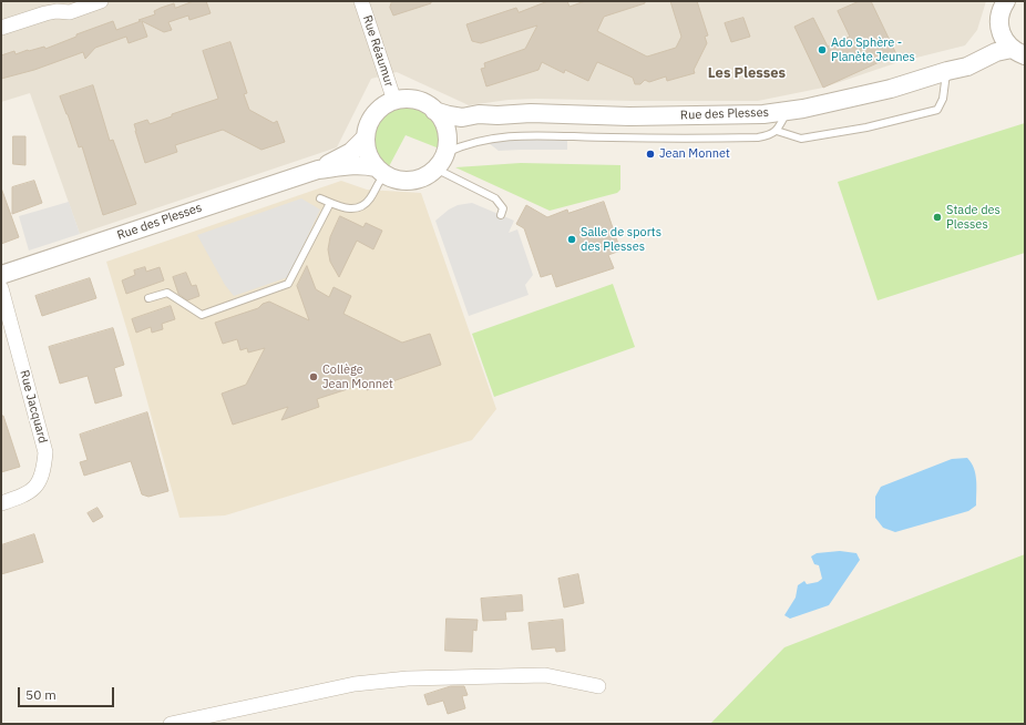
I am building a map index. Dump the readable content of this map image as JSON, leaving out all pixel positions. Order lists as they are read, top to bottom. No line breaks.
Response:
{"streets":{"street":["Rue Réaumur","Rue des Plesses","Rue Jacquard"]},"crossings":[["Rue Réaumur","Rue des Plesses"]],"districts":["Les Plesses"],"places":["Ado Sphère - Planète Jeunes","Jean Monnet","Stade des Plesses","Salle de sports des Plesses","Collège Jean Monnet"],"scale_bar":"50 m"}
